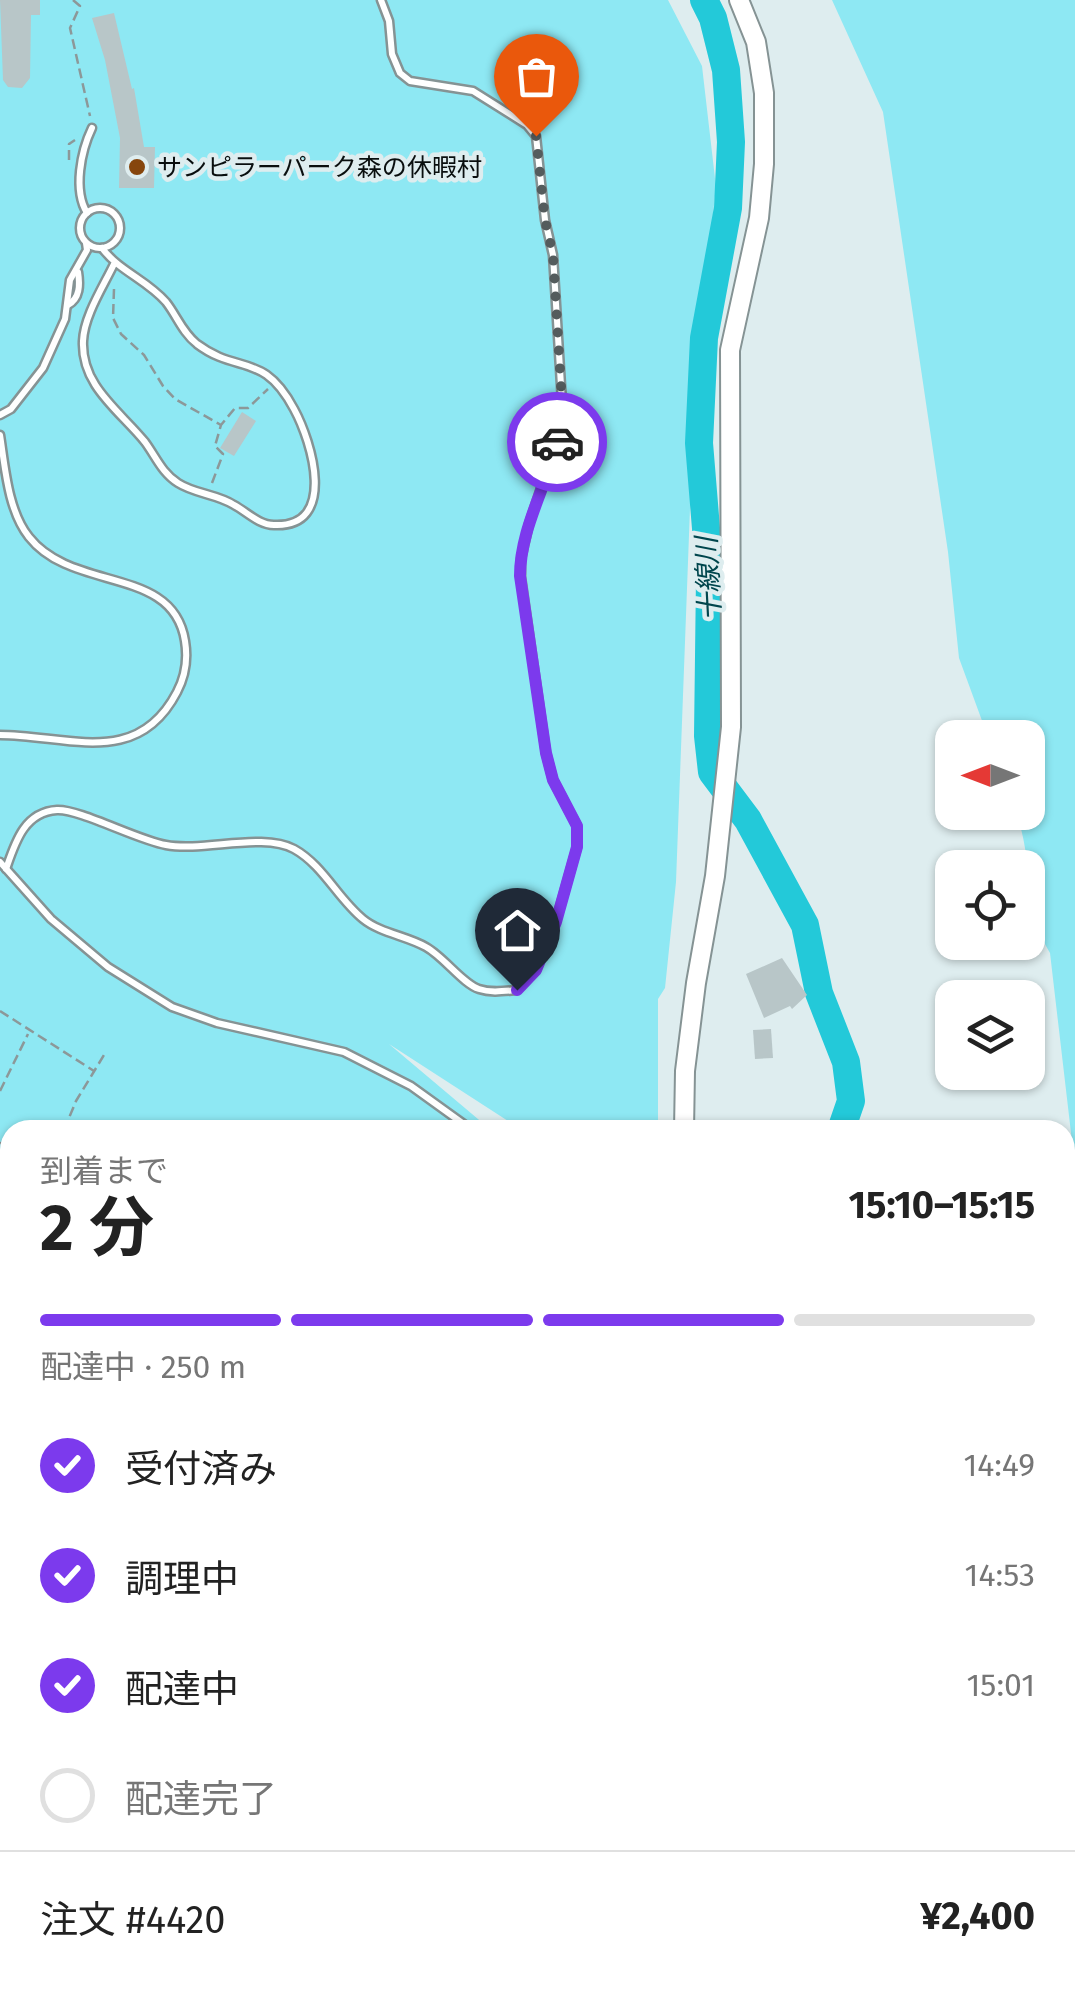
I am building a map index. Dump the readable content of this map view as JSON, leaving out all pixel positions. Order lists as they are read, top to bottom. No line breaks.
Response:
{"water":["十線川"],"places":["サンピラーパーク森の休暇村"],"north":"left","page":{"heading":["2 分","到着まで","15:10–15:15"],"panel":["注文 #4420","¥2,400"],"bar":"配達中 · 250 m","list":[["受付済み","14:49"],["調理中","14:53"],["配達中","15:01"],"配達完了"]}}
